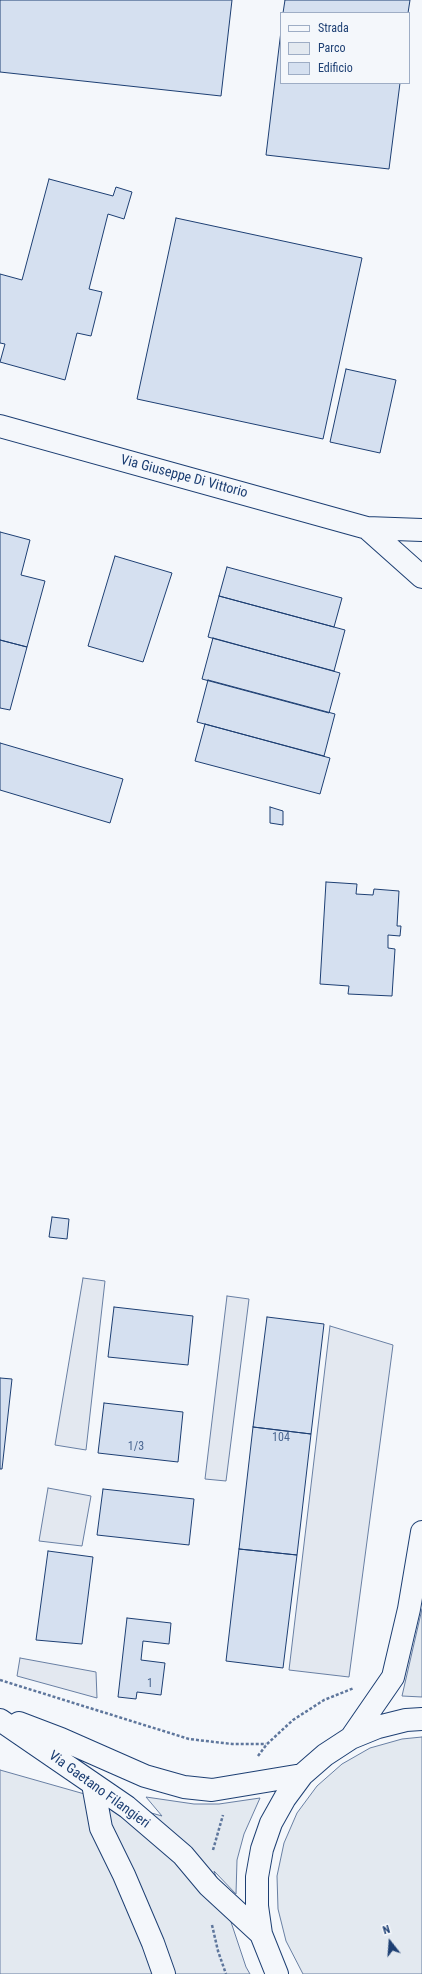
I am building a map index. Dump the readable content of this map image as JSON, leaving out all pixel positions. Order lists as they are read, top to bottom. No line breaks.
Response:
{"streets":{"street":["Via Giuseppe Di Vittorio","Via Gaetano Filangieri"]},"house_numbers":["104","1/3","1"],"legend":["Strada","Parco","Edificio"],"north":"top"}
